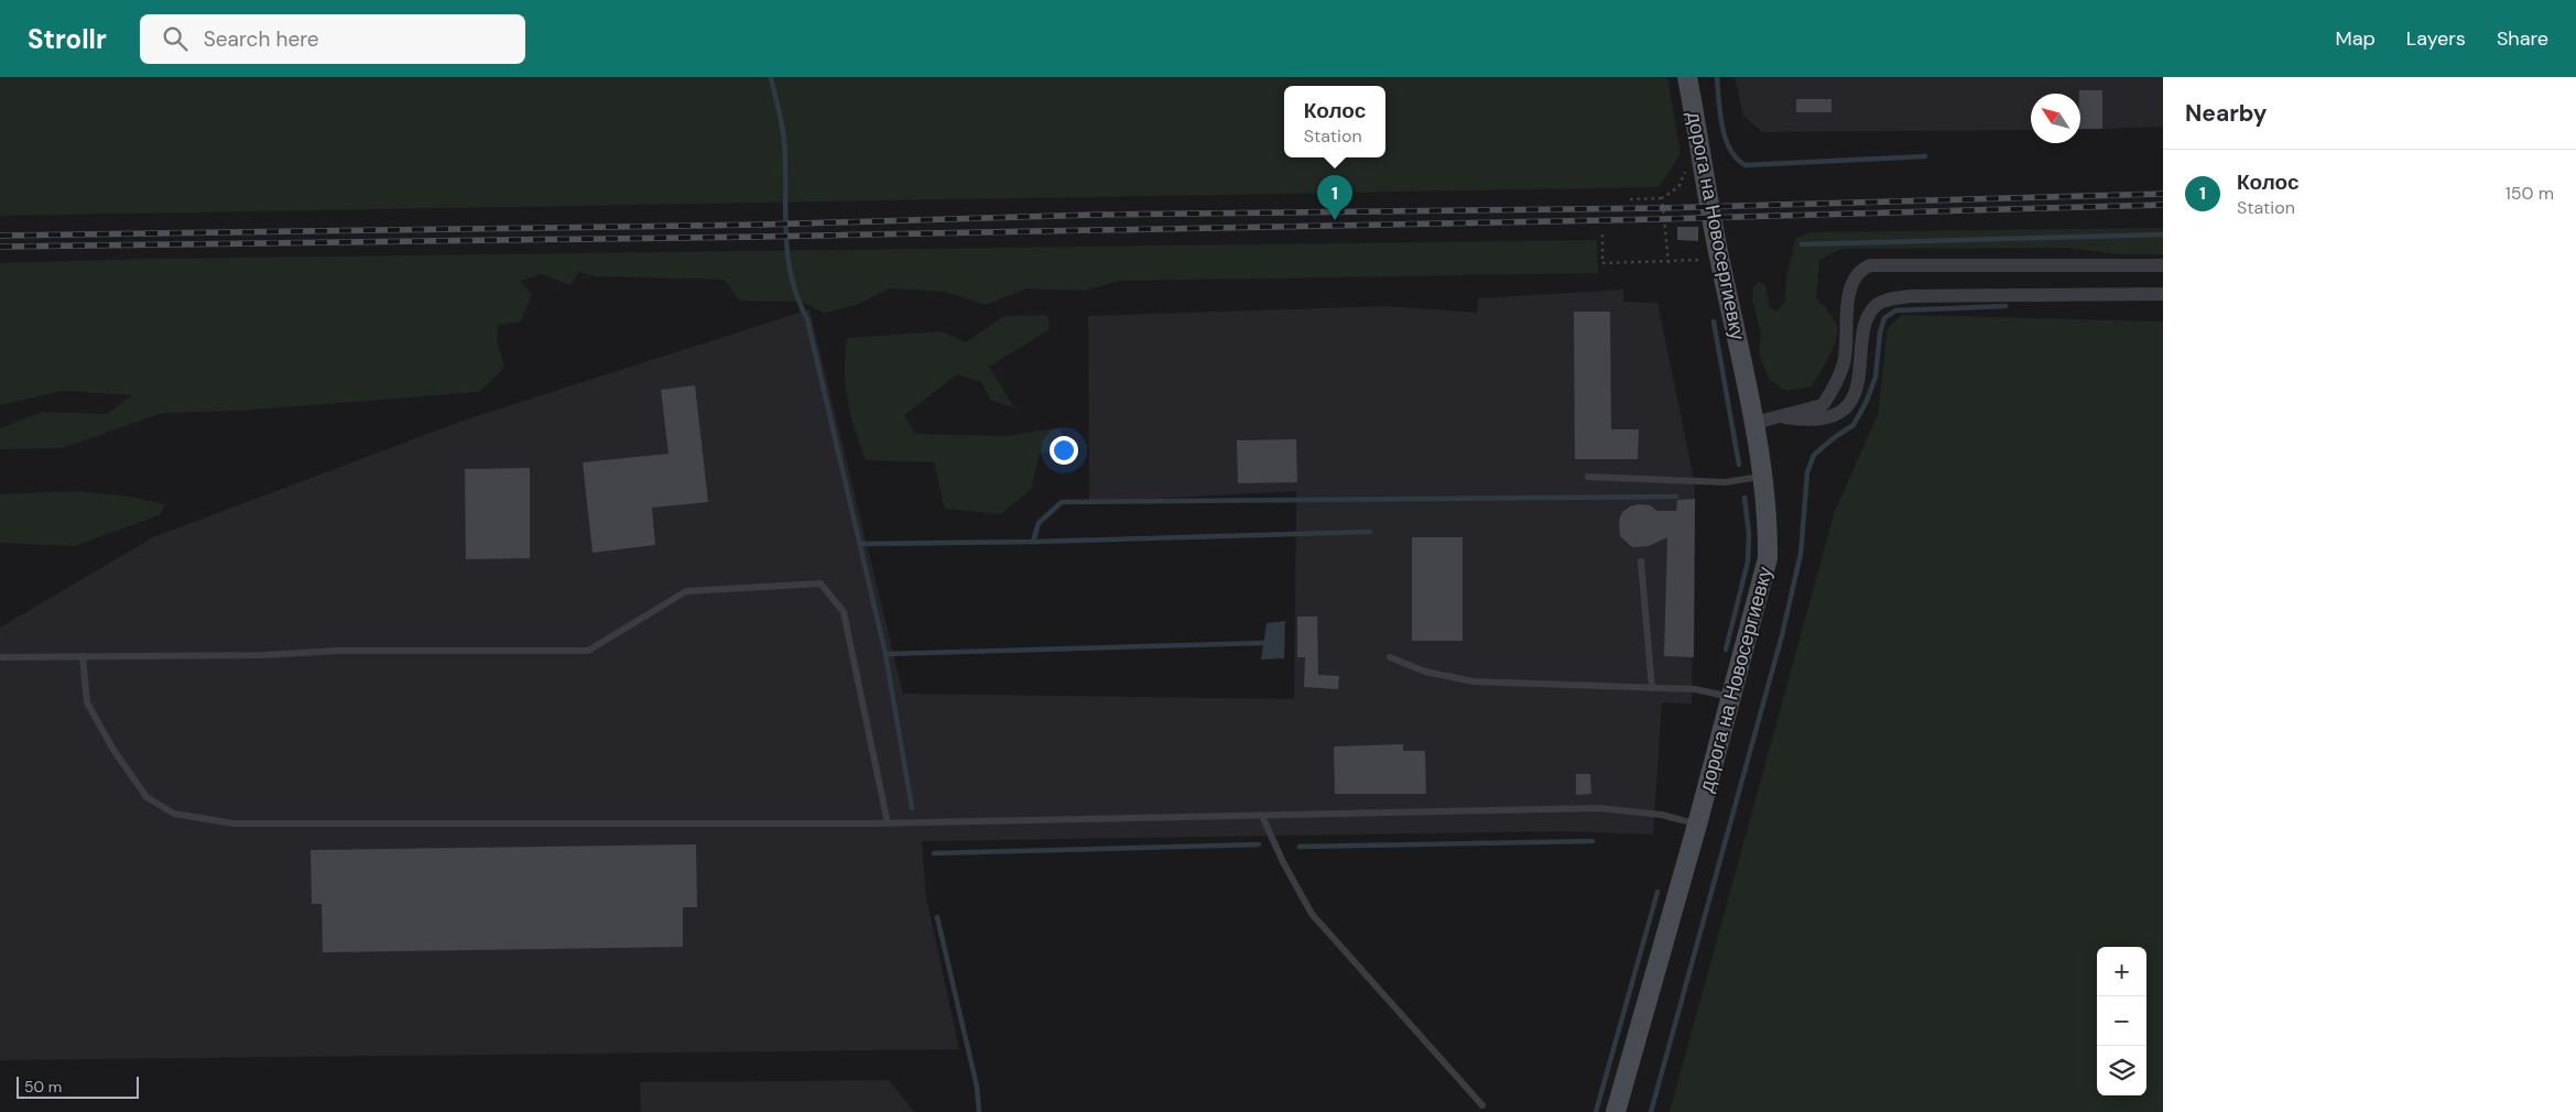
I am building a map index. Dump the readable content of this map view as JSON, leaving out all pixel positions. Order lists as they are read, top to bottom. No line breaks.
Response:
{"streets":{"street":["дорога на Новосергиевку"]},"scale_bar":"50 m","north":"top left","page":{"header":"Strollr","search":"Search here","nav":["Map","Layers","Share"],"heading":"Nearby","popup":["Колос","Station"],"list":[{"mark":"1","name":"Колос","note":"Station","value":"150 m"}],"pins":"1","map_buttons":["+","−"],"scale":"50 m"}}
